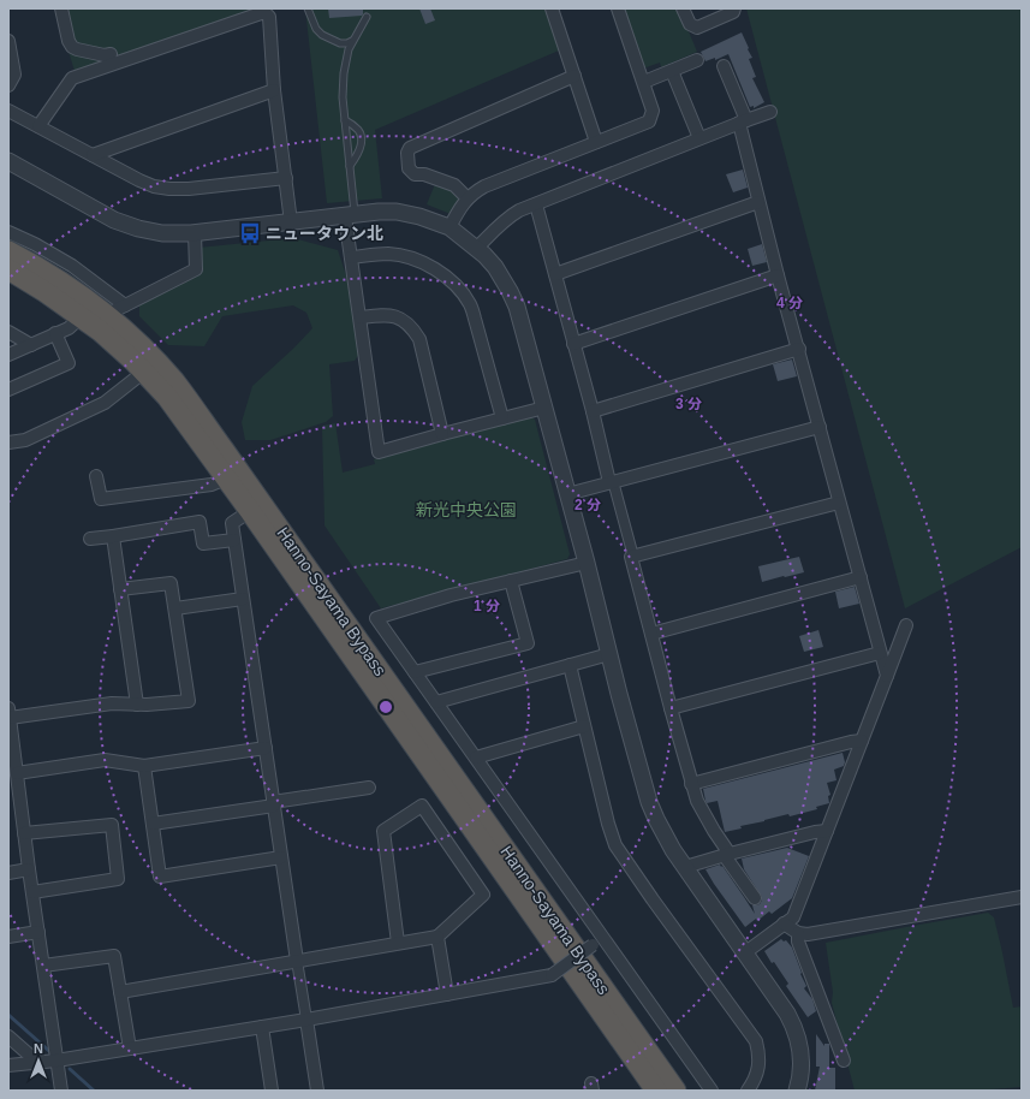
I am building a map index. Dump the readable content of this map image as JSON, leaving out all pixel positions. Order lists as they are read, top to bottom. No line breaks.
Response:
{"streets":{"highway":["Hanno-Sayama Bypass"]},"parks":["新光中央公園"],"places":{"bus stop":["ニュータウン北"]},"north":"top","rings":["4 分","3 分","2 分","1 分"]}
